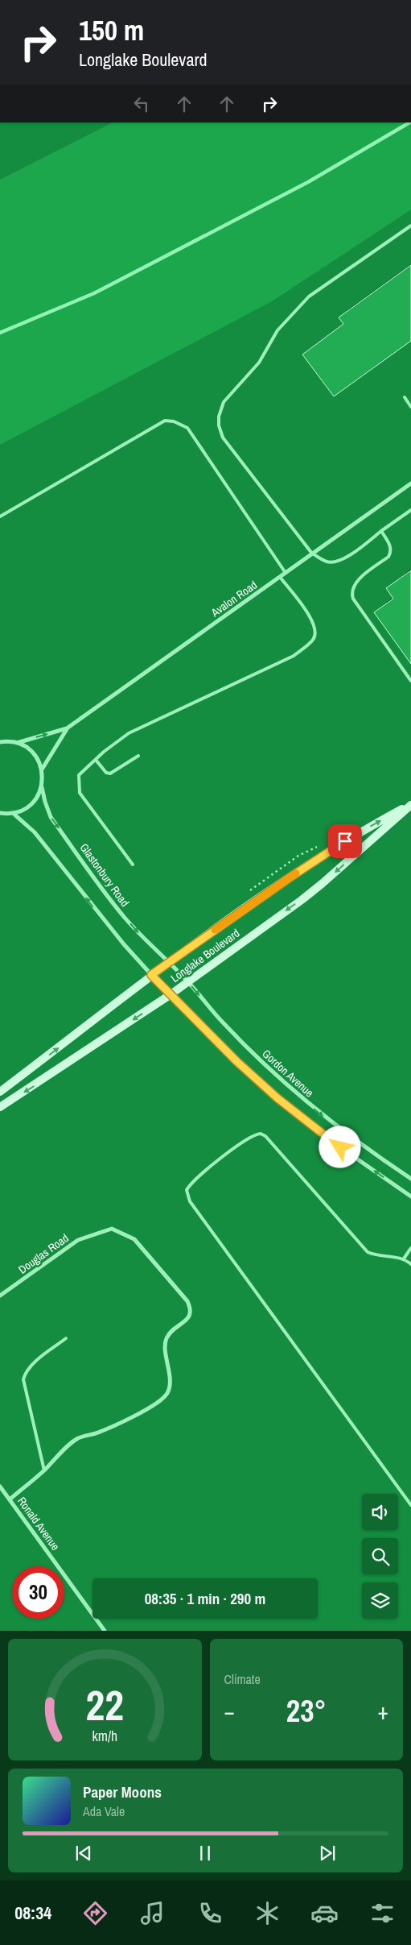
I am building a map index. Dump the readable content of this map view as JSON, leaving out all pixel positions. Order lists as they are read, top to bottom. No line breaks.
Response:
{"streets":{"main road":["Longlake Boulevard"],"street":["Avalon Road","Glastonbury Road","Gordon Avenue","Douglas Road","Ronald Avenue"]},"crossings":[["Avalon Road","Glastonbury Road"],["Glastonbury Road","Longlake Boulevard"],["Glastonbury Road","Gordon Avenue"],["Longlake Boulevard","Gordon Avenue"]],"page":{"turn":["150 m","Longlake Boulevard"],"limit":"30","trip":"08:35 · 1 min · 290 m","tile":"Climate","heat":["−","23°","+"],"song":["Paper Moons","Ada Vale"],"tabs":"08:34","gauge":["22","km/h"]}}
